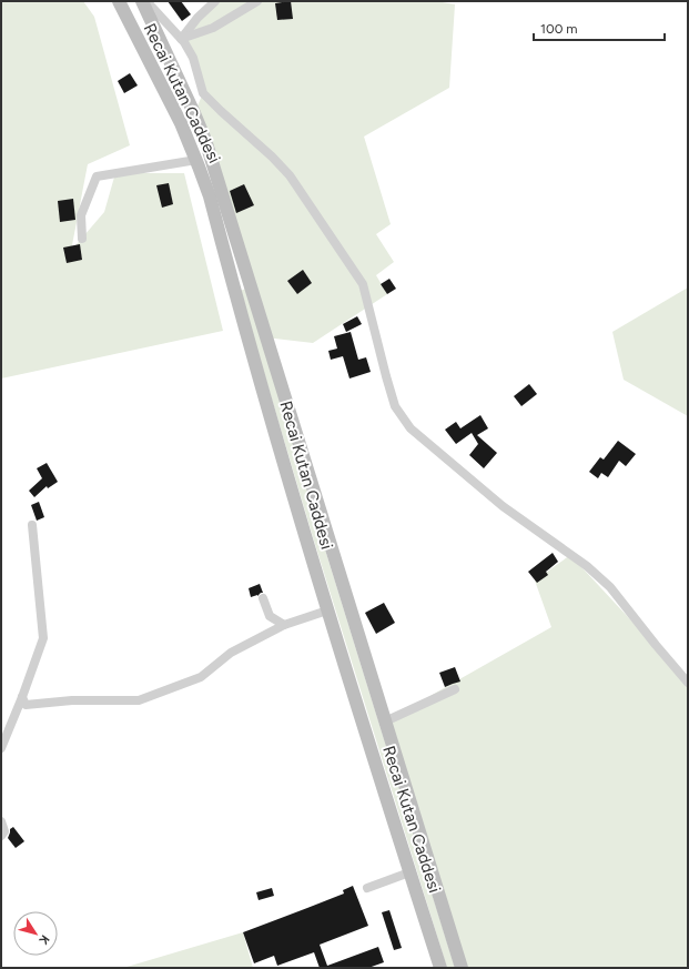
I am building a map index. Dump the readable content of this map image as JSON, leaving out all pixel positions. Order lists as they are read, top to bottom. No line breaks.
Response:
{"streets":{"main road":["Recai Kutan Caddesi"]},"scale_bar":"100 m","north":"bottom right"}
